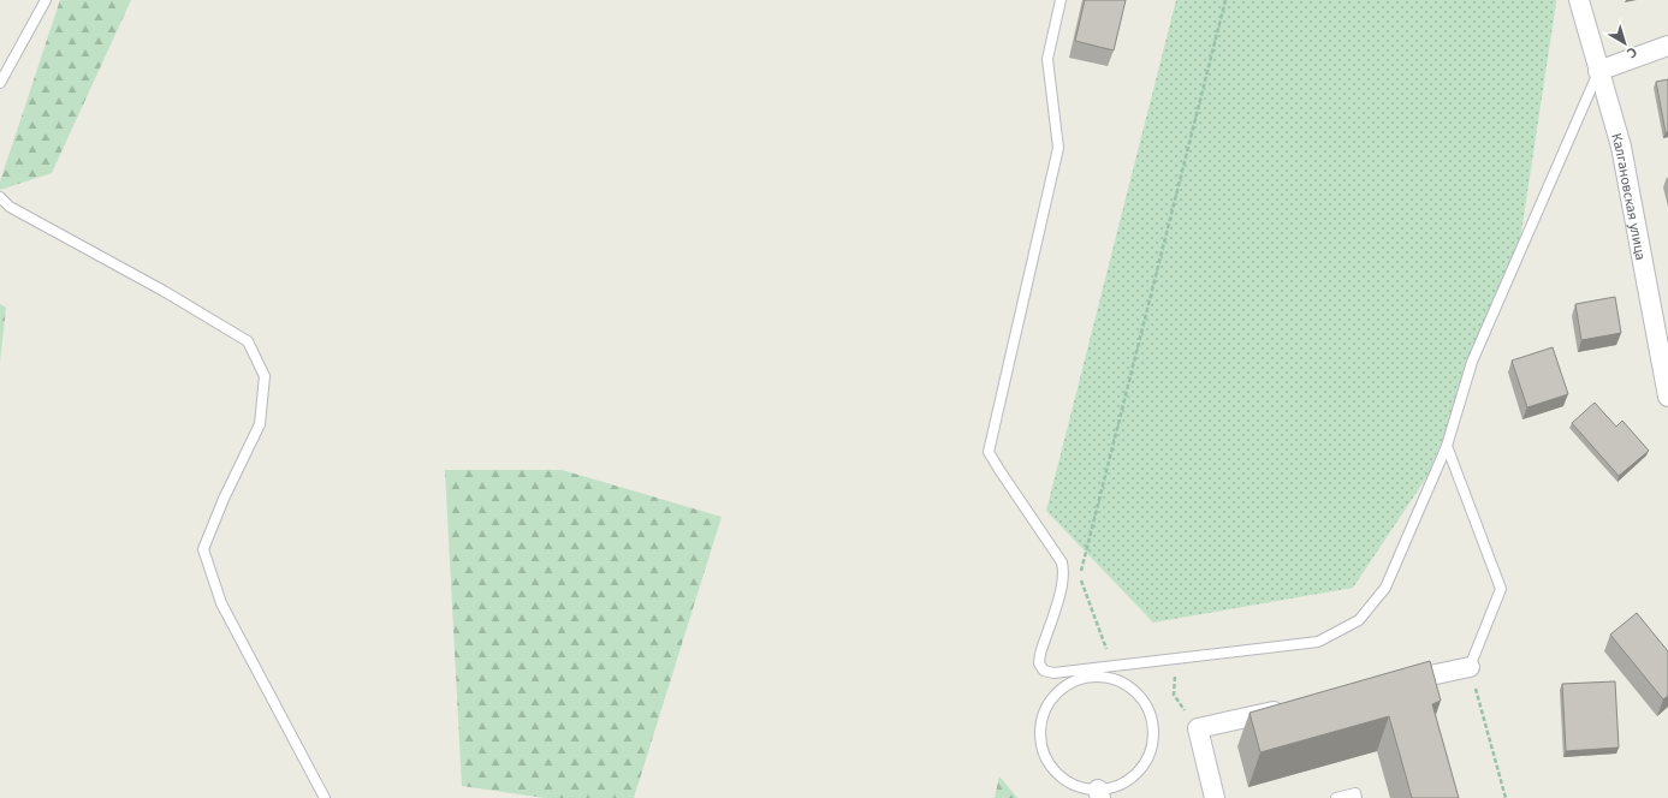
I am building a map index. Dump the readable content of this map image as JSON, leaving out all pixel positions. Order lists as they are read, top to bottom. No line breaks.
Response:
{"streets":{"street":["Калгановская улица"]},"north":"bottom right"}
